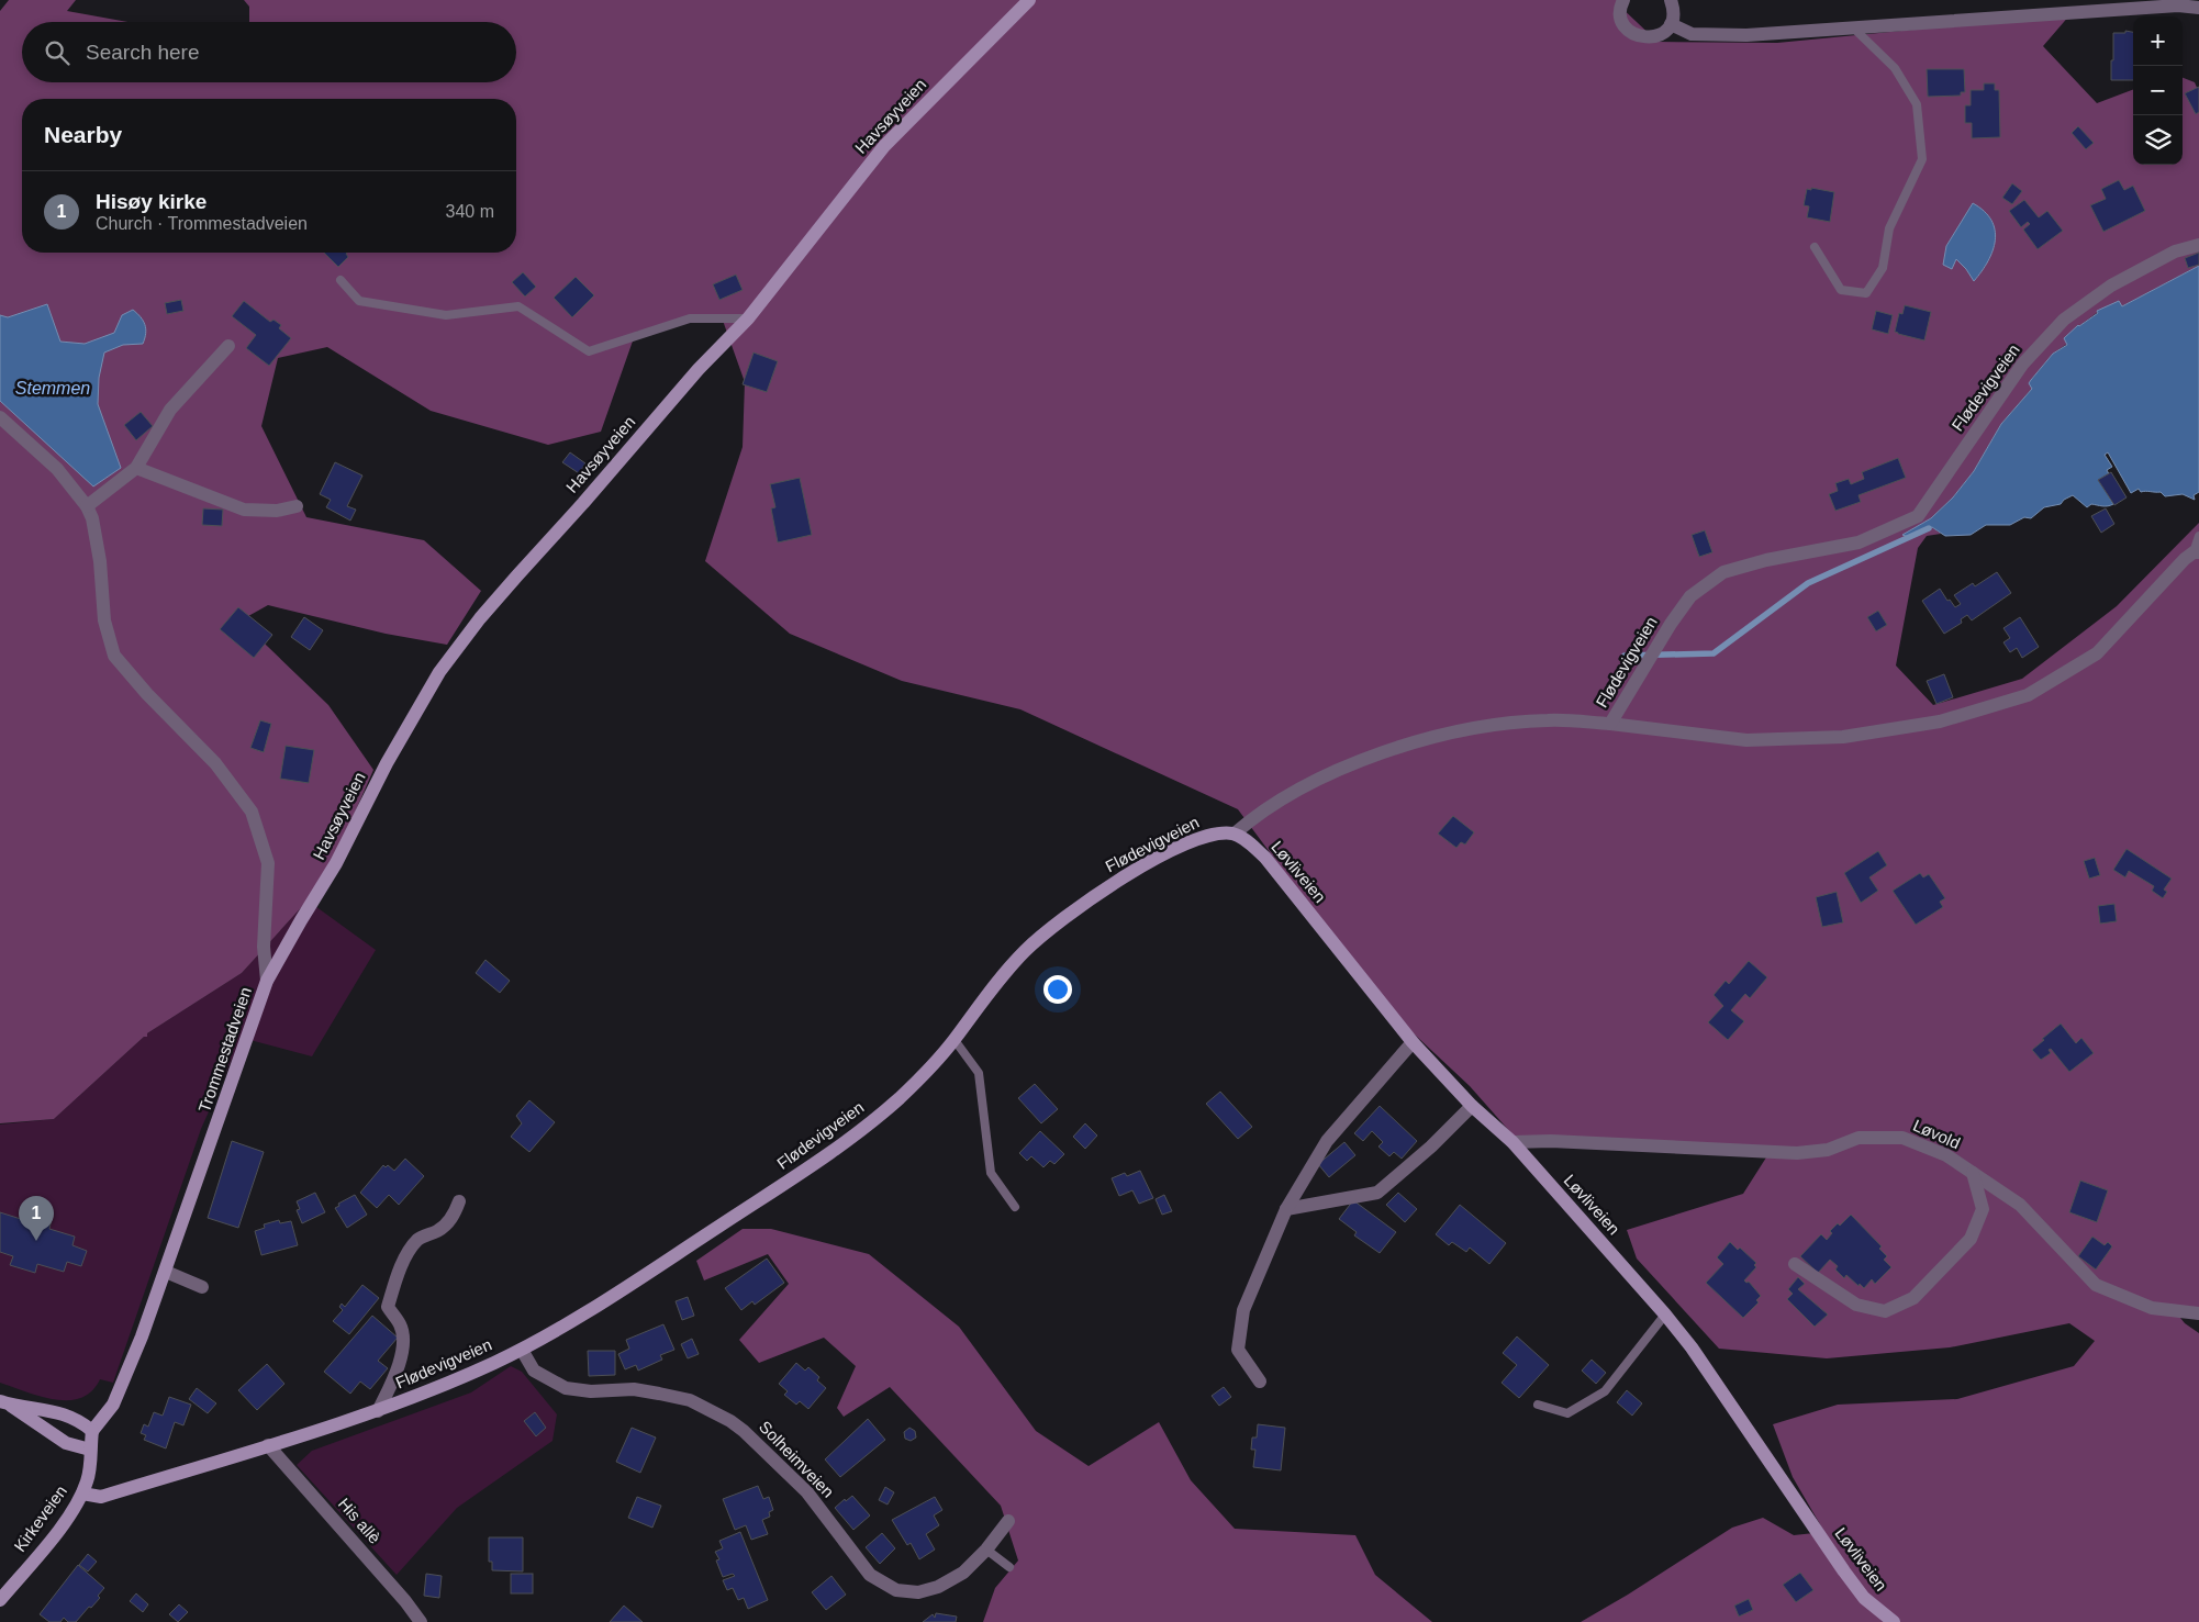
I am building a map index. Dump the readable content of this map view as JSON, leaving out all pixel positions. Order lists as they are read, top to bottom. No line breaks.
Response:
{"streets":{"main road":["Havsøyveien","Flødevigveien","Løvliveien","Trommestadveien","Kirkeveien"],"street":["Løvold","Solheimveien","His allè"]},"crossings":[["Havsøyveien","Trommestadveien"],["Flødevigveien","Løvliveien"],["Flødevigveien","Solheimveien"],["Flødevigveien","Kirkeveien"],["Flødevigveien","His allè"],["Løvliveien","Løvold"],["Trommestadveien","Kirkeveien"]],"water":["Stemmen"],"page":{"map_buttons":["+","−"],"search":"Search here","heading":"Nearby","list":[{"mark":"1","name":"Hisøy kirke","note":"Church · Trommestadveien","value":"340 m"}],"pins":"1"}}
